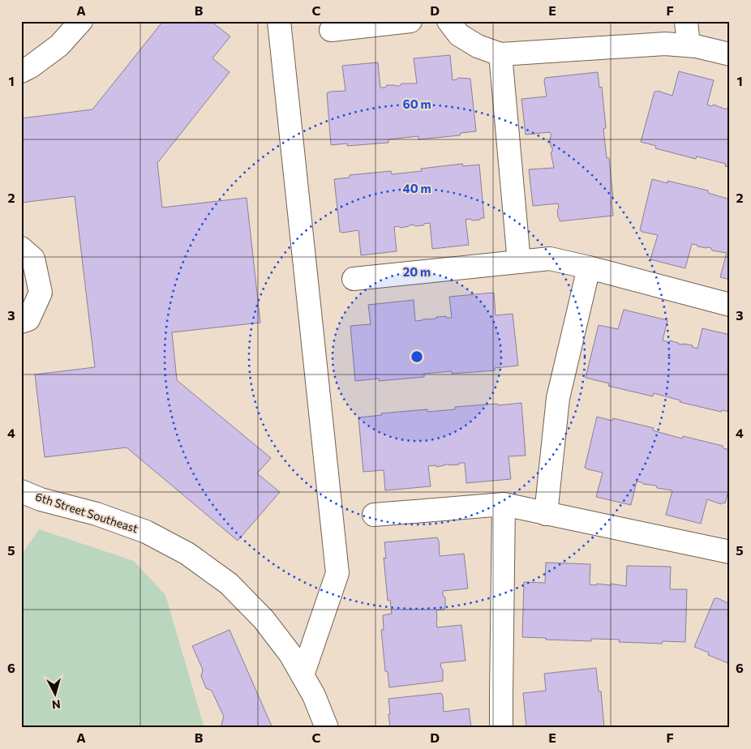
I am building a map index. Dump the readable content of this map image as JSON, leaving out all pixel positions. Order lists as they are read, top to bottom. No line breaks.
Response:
{"streets":{"street":["6th Street Southeast"]},"north":"bottom","grid":{"columns":["A","B","C","D","E","F"],"rows":["1","2","3","4","5","6"]},"rings":["60 m","40 m","20 m"]}
